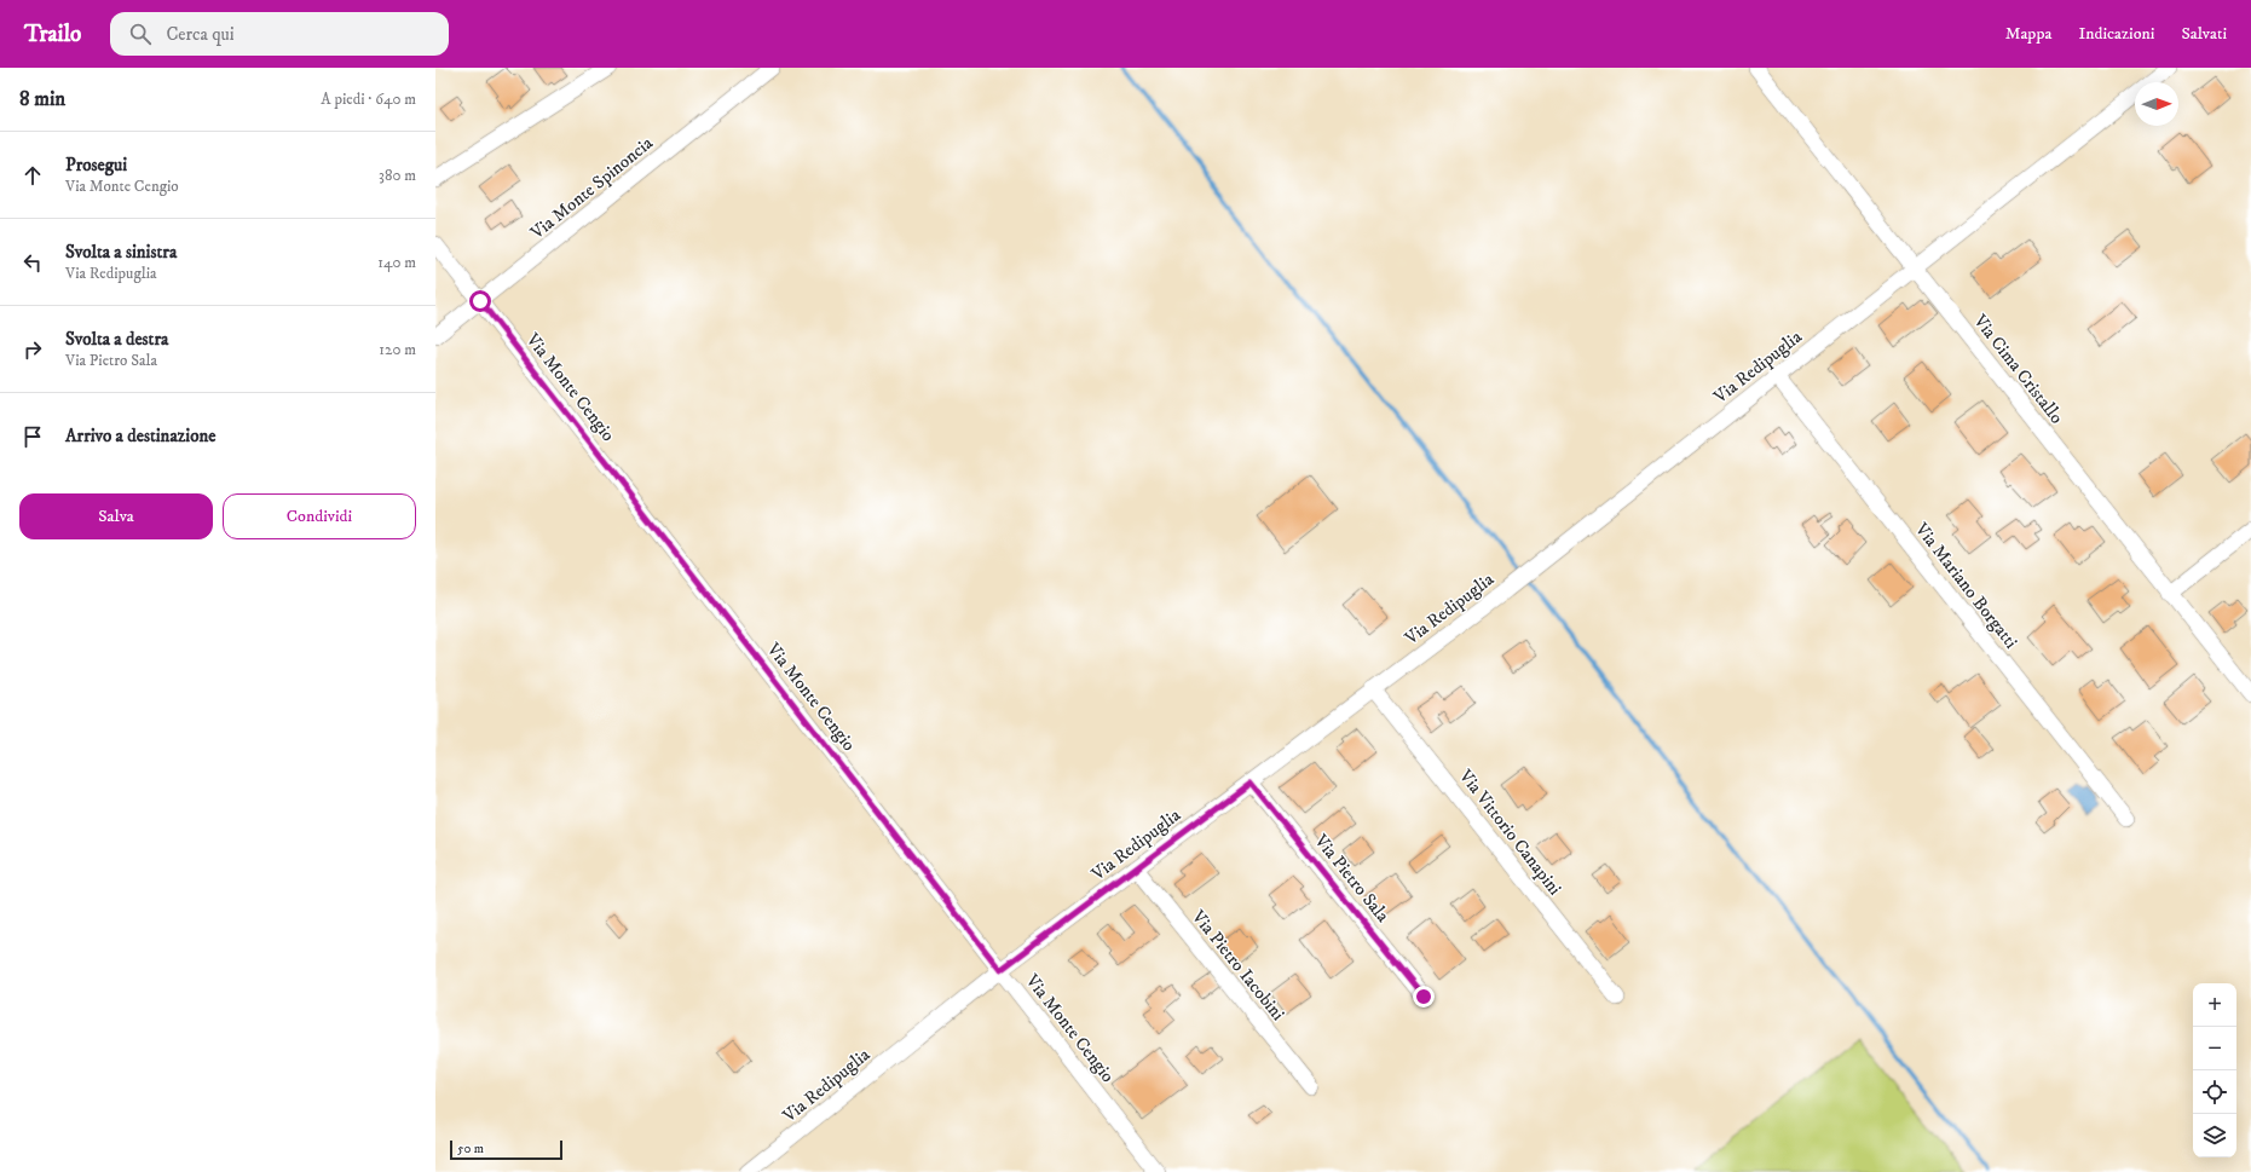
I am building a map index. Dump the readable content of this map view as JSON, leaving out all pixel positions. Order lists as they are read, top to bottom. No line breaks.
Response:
{"streets":{"street":["Via Monte Spinoncia","Via Redipuglia","Via Cima Cristallo","Via Monte Cengio","Via Mariano Borgatti","Via Vittorio Canapini","Via Pietro Sala","Via Pietro Iacobini"]},"crossings":[["Via Monte Spinoncia","Via Monte Cengio"],["Via Redipuglia","Via Cima Cristallo"],["Via Redipuglia","Via Monte Cengio"],["Via Redipuglia","Via Mariano Borgatti"],["Via Redipuglia","Via Vittorio Canapini"],["Via Redipuglia","Via Pietro Sala"],["Via Redipuglia","Via Pietro Iacobini"]],"scale_bar":"50 m","north":"right","page":{"header":"Trailo","search":"Cerca qui","nav":["Mappa","Indicazioni","Salvati"],"heading":["8 min","A piedi · 640 m"],"list":[["Prosegui","Via Monte Cengio","380 m"],["Svolta a sinistra","Via Redipuglia","140 m"],["Svolta a destra","Via Pietro Sala","120 m"],"Arrivo a destinazione"],"buttons":["Salva","Condividi"],"map_buttons":["+","−"],"scale":"50 m"}}
